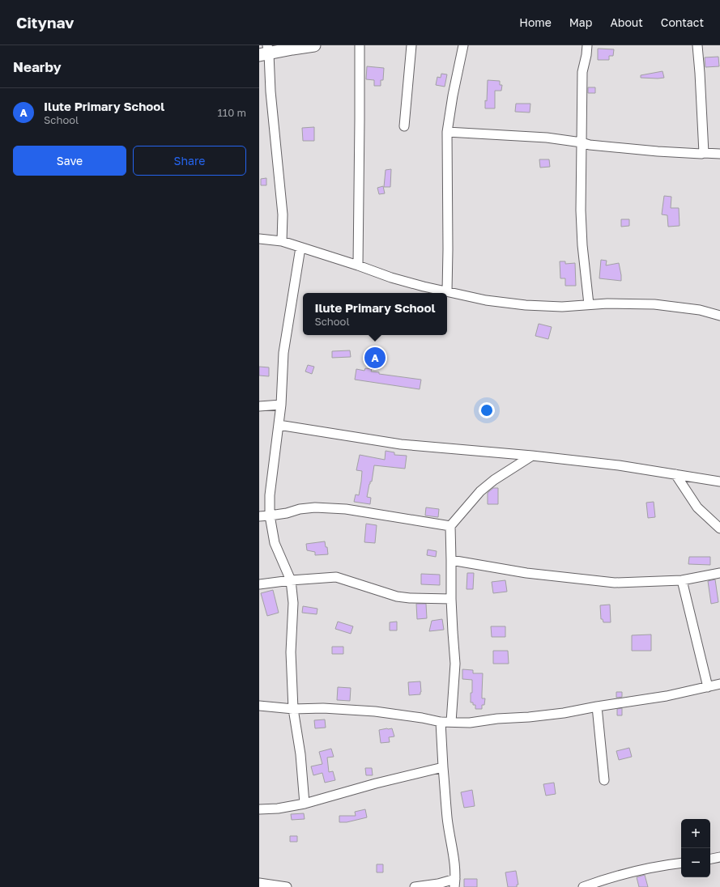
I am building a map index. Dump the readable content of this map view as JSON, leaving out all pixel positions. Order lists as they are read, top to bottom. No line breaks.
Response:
{"page":{"header":"Citynav","nav":["Home","Map","About","Contact"],"heading":"Nearby","list":[{"mark":"A","name":"Ilute Primary School","note":"School","value":"110 m"}],"buttons":["Save","Share"],"popup":["Ilute Primary School","School"],"pins":"A","map_buttons":["+","−"]}}
